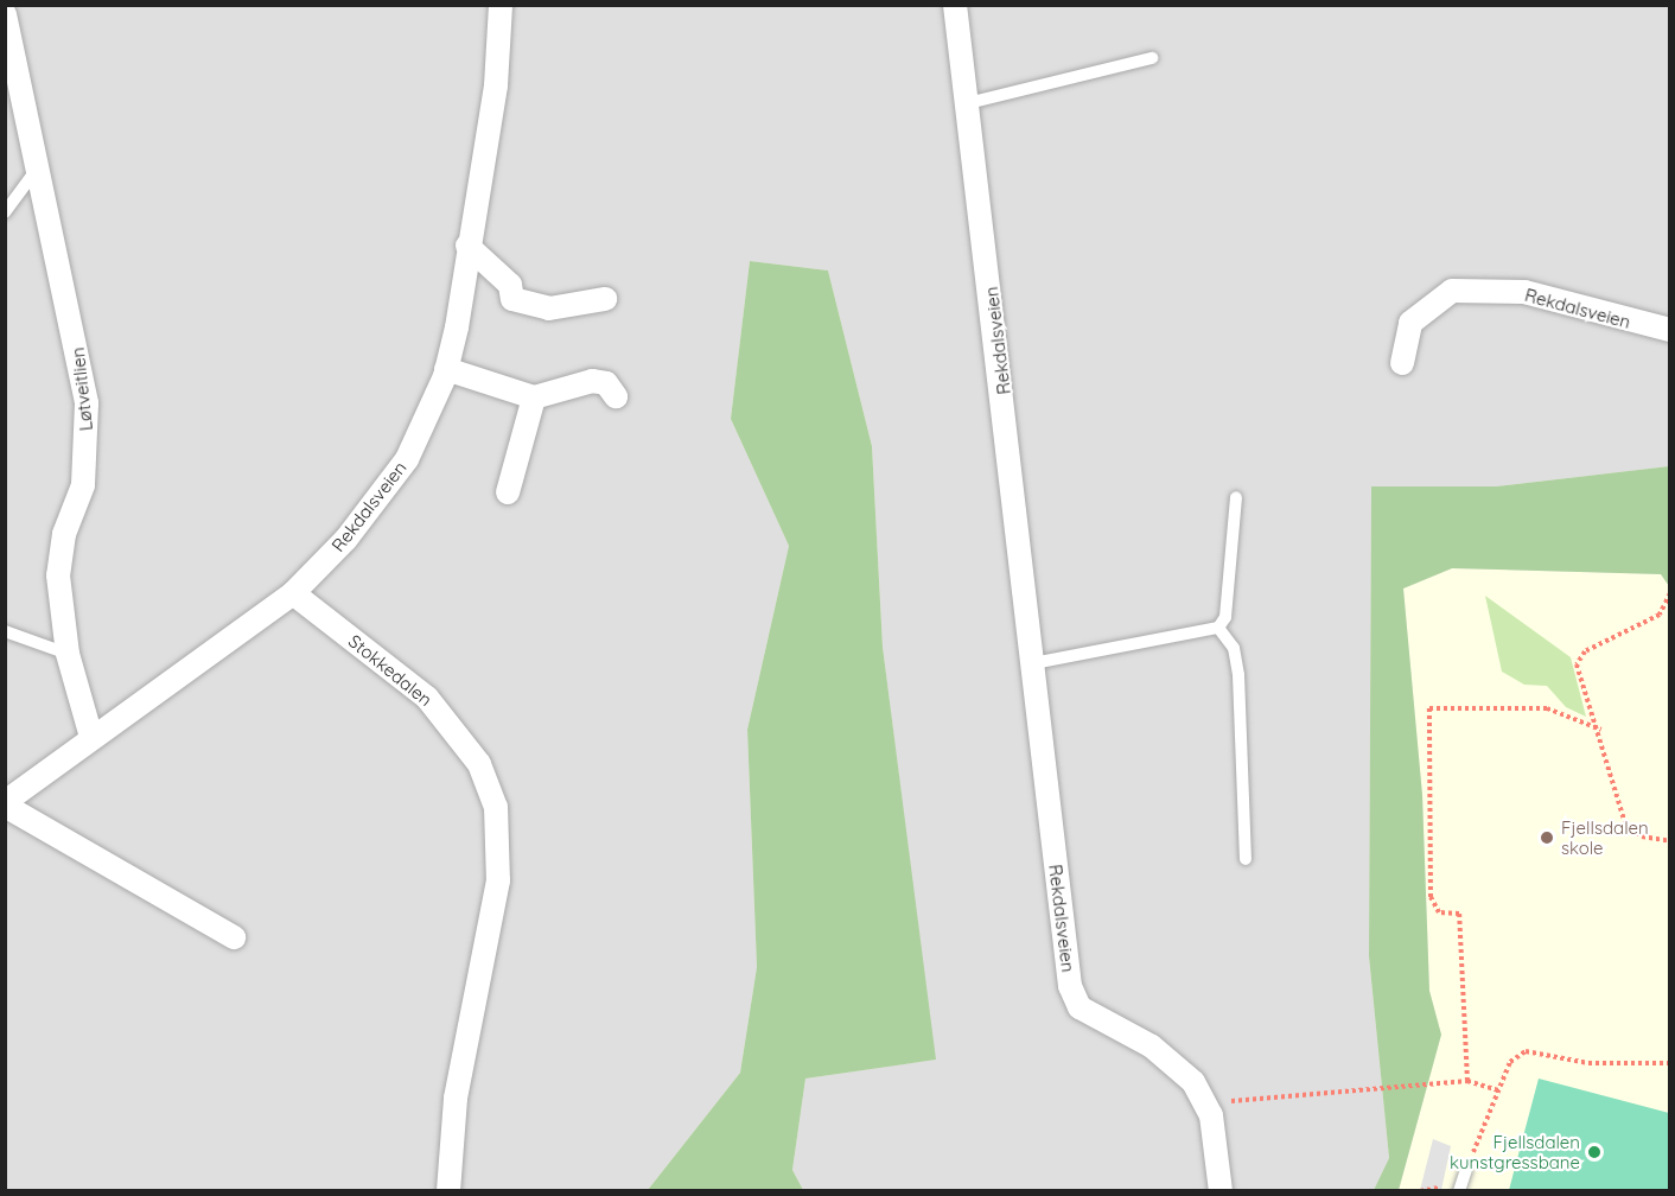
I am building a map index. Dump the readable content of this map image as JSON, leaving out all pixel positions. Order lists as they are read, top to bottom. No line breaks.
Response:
{"streets":{"street":["Rekdalsveien","Løtveitlien","Stokkedalen"]},"crossings":[["Rekdalsveien","Stokkedalen"]],"places":["Fjellsdalen skole","Fjellsdalen kunstgressbane"]}
